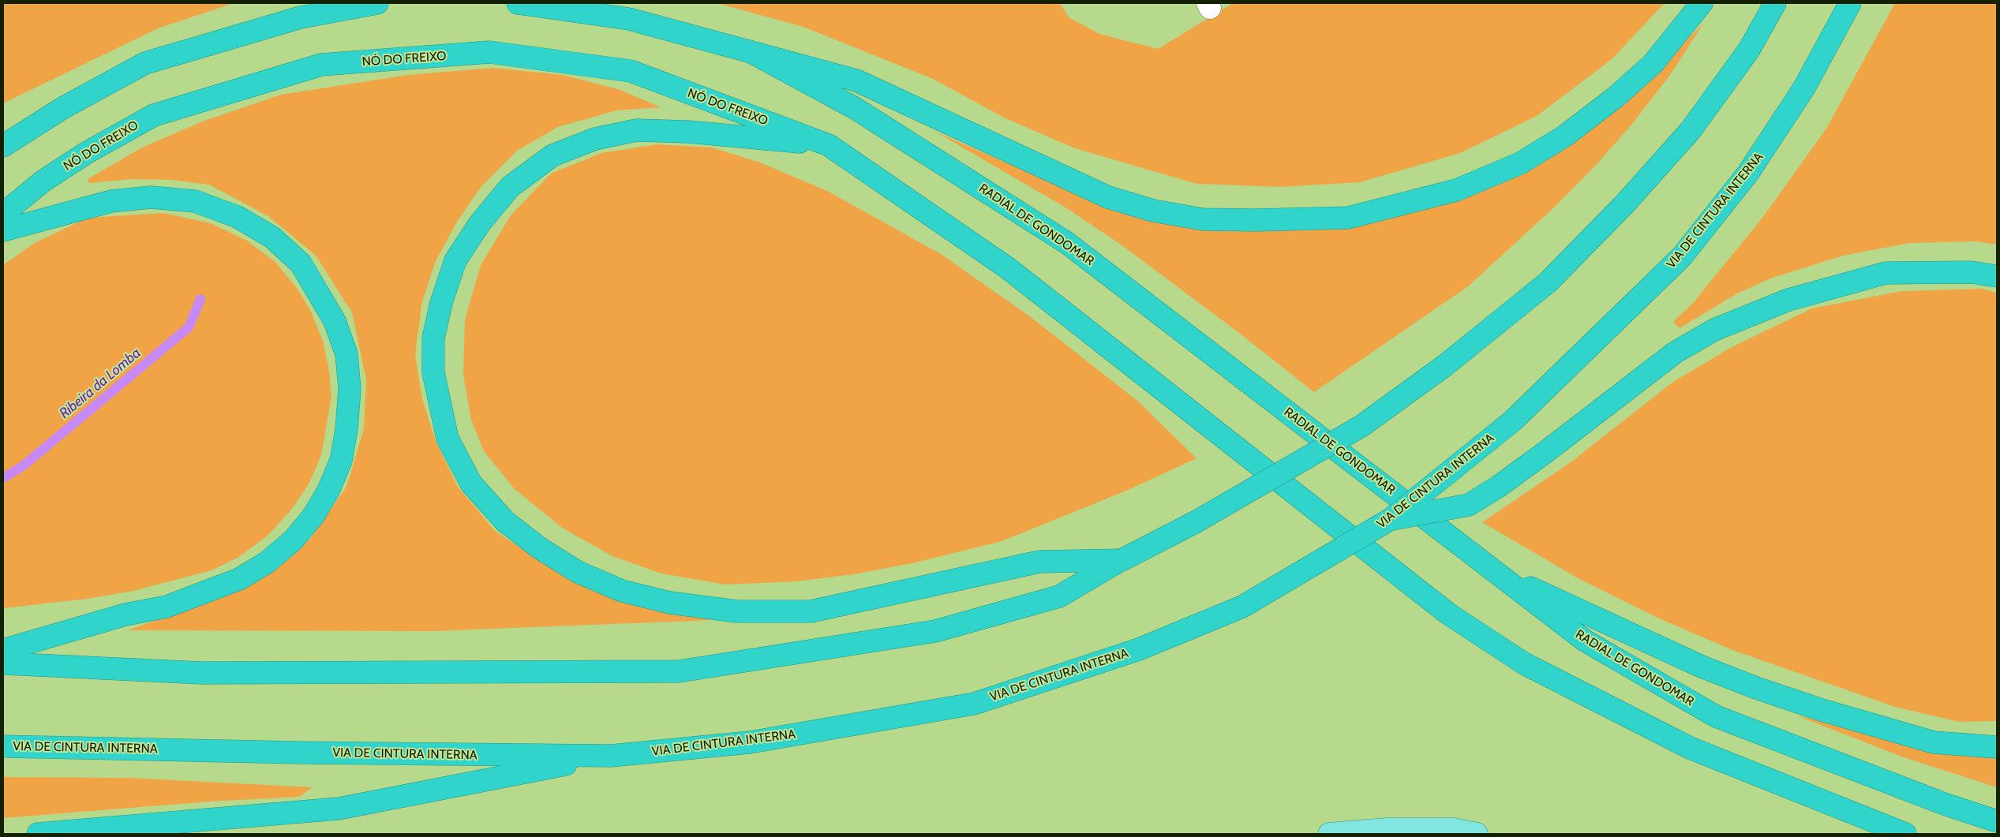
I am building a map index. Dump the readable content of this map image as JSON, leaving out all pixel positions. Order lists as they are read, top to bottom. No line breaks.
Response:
{"streets":{"highway":["NÓ DO FREIXO","VIA DE CINTURA INTERNA","RADIAL DE GONDOMAR"]},"water":["Ribeira da Lomba"]}
